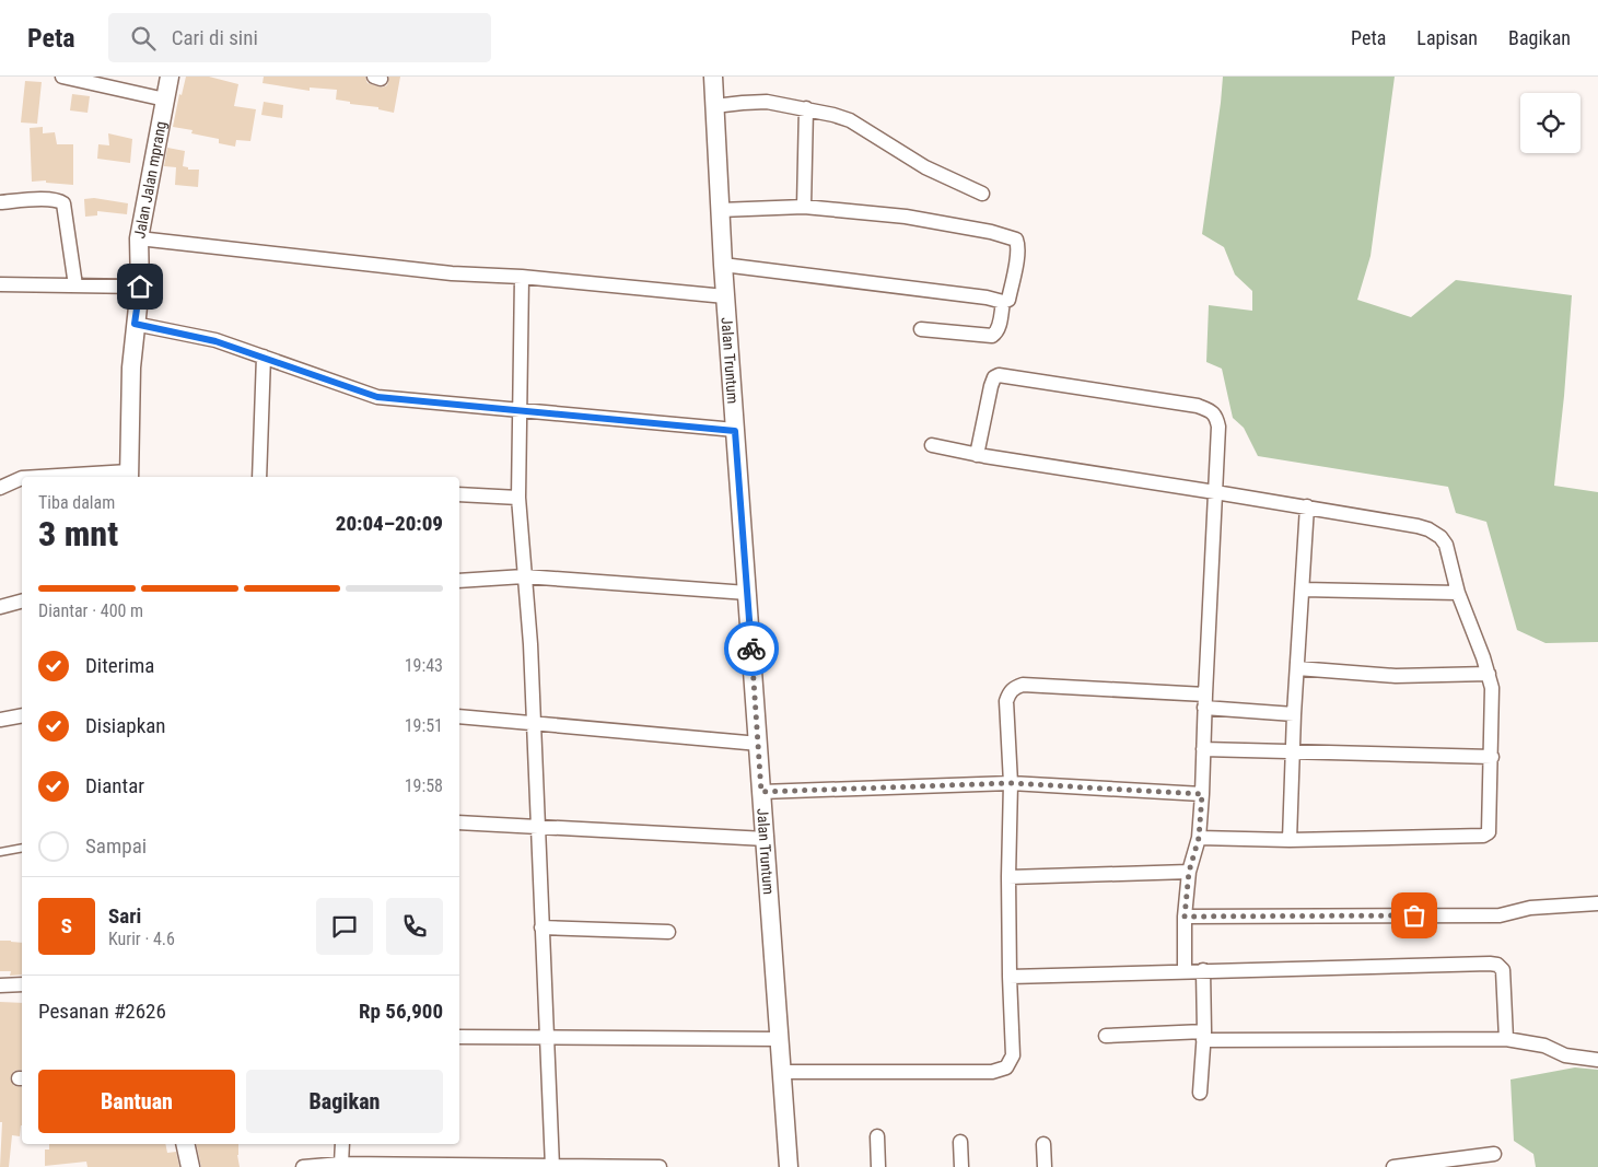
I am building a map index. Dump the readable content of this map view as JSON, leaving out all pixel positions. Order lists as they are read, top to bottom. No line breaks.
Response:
{"streets":{"street":["Jalan Jalan mprang","Jalan Truntum"]},"page":{"header":"Peta","search":"Cari di sini","nav":["Peta","Lapisan","Bagikan"],"heading":["3 mnt","Tiba dalam","20:04–20:09"],"panel":["Sari","Kurir · 4.6","Pesanan #2626","Rp 56,900"],"bar":"Diantar · 400 m","list":[["Diterima","19:43"],["Disiapkan","19:51"],["Diantar","19:58"],"Sampai"],"round":"S","buttons":["Bantuan","Bagikan"]}}
